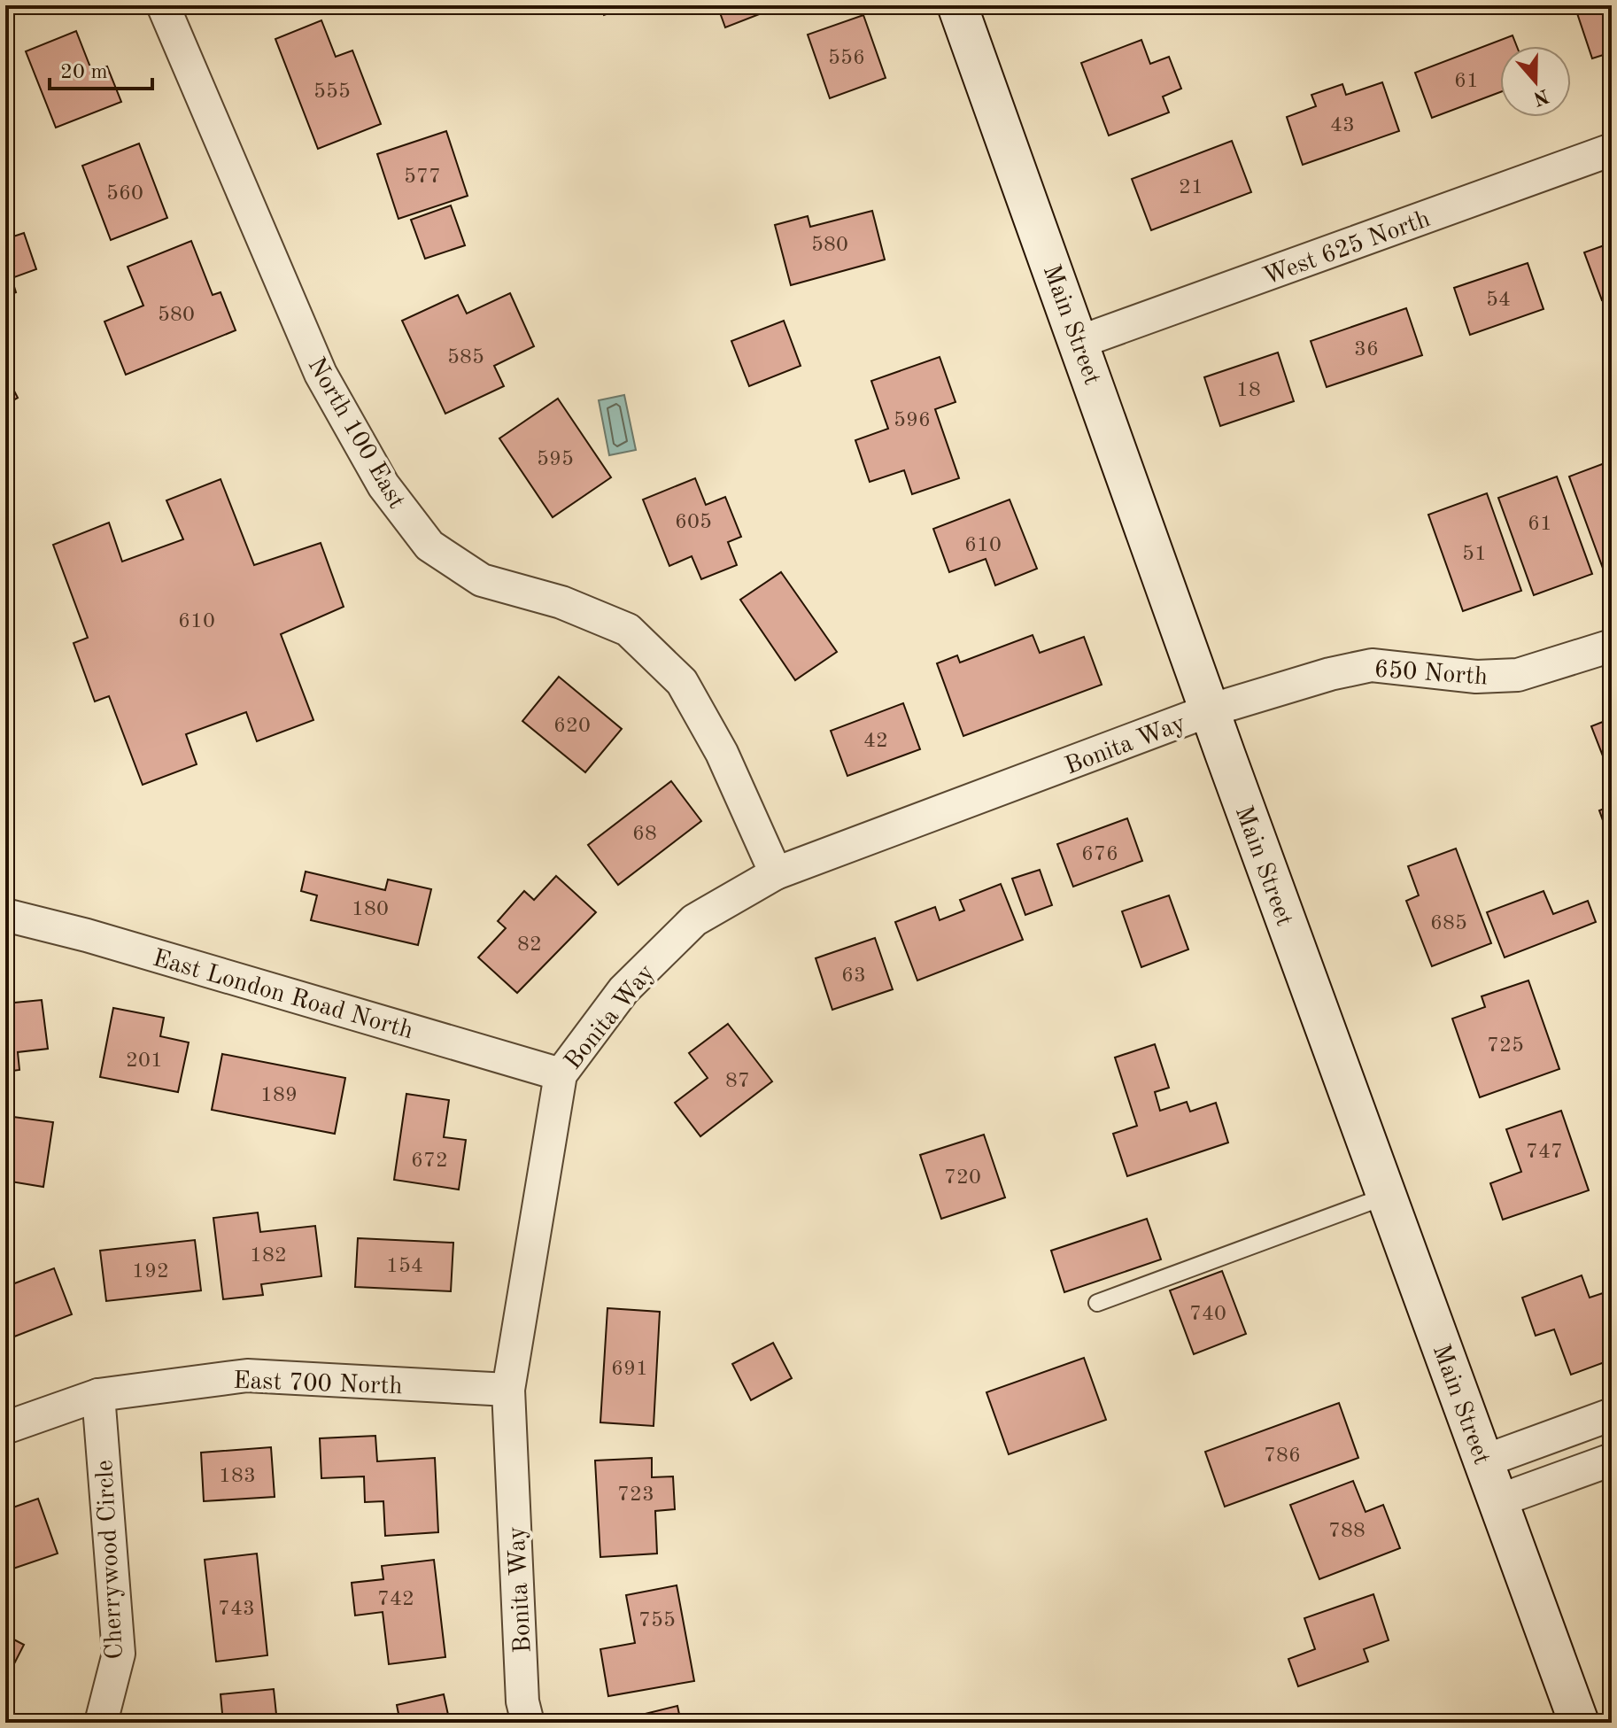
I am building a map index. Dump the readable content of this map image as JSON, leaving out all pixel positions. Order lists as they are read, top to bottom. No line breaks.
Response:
{"streets":{"main road":["Main Street"],"street":["West 625 North","North 100 East","650 North","Bonita Way","East London Road North","East 700 North","Cherrywood Circle"]},"crossings":[["West 625 North","Main Street"],["Main Street","650 North"],["Main Street","Bonita Way"],["North 100 East","Bonita Way"],["650 North","Bonita Way"],["Bonita Way","East London Road North"],["Bonita Way","East 700 North"],["East 700 North","Cherrywood Circle"]],"house_numbers":["556","61","555","43","577","21","560","580","54","580","36","585","18","596","595","605","61","610","51","610","620","42","68","676","180","685","82","63","725","201","87","189","747","672","720","182","154","192","740","691","786","183","723","788","742","743","755"],"scale_bar":"20 m","north":"bottom"}
